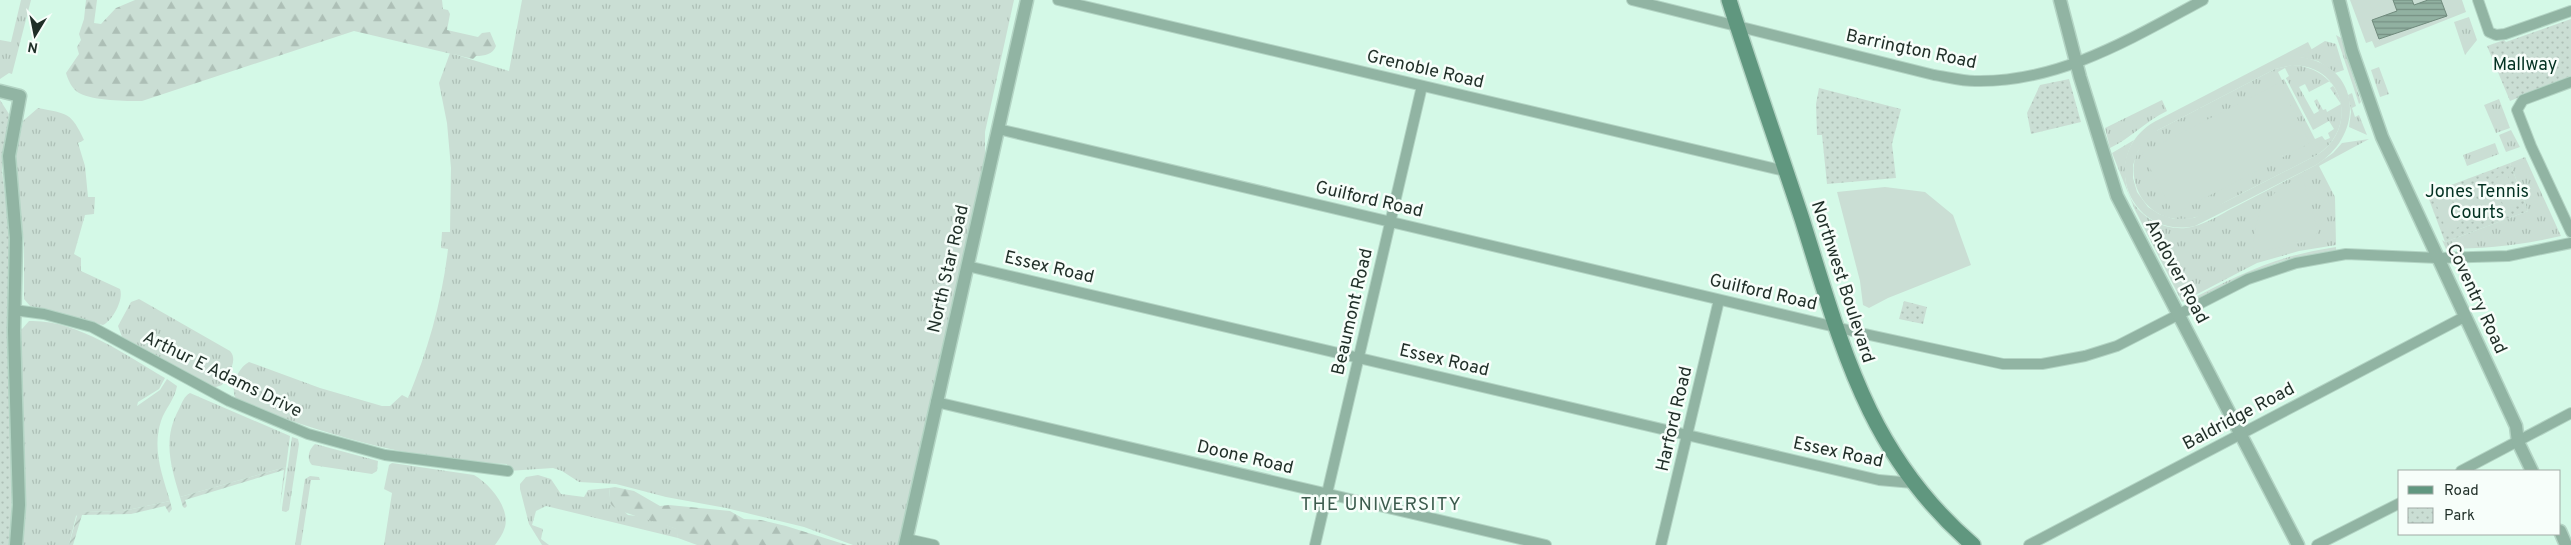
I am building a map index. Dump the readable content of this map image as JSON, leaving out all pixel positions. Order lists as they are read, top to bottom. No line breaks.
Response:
{"streets":{"main road":["Northwest Boulevard"],"street":["Barrington Road","Grenoble Road","Guilford Road","Essex Road","North Star Road","Andover Road","Coventry Road","Beaumont Road","Arthur E Adams Drive","Baldridge Road","Harford Road","Doone Road"]},"crossings":[["Barrington Road","Andover Road"],["Barrington Road","Northwest Boulevard"],["Grenoble Road","Northwest Boulevard"],["Grenoble Road","Beaumont Road"],["Guilford Road","North Star Road"],["Guilford Road","Andover Road"],["Guilford Road","Northwest Boulevard"],["Guilford Road","Coventry Road"],["Guilford Road","Beaumont Road"],["Guilford Road","Harford Road"],["Essex Road","North Star Road"],["Essex Road","Northwest Boulevard"],["Essex Road","Beaumont Road"],["Essex Road","Harford Road"],["North Star Road","Doone Road"],["Andover Road","Baldridge Road"],["Coventry Road","Baldridge Road"],["Beaumont Road","Doone Road"]],"districts":["THE UNIVERSITY"],"parks":["Mallway","Jones Tennis Courts"],"legend":["Road","Park"],"north":"bottom"}
